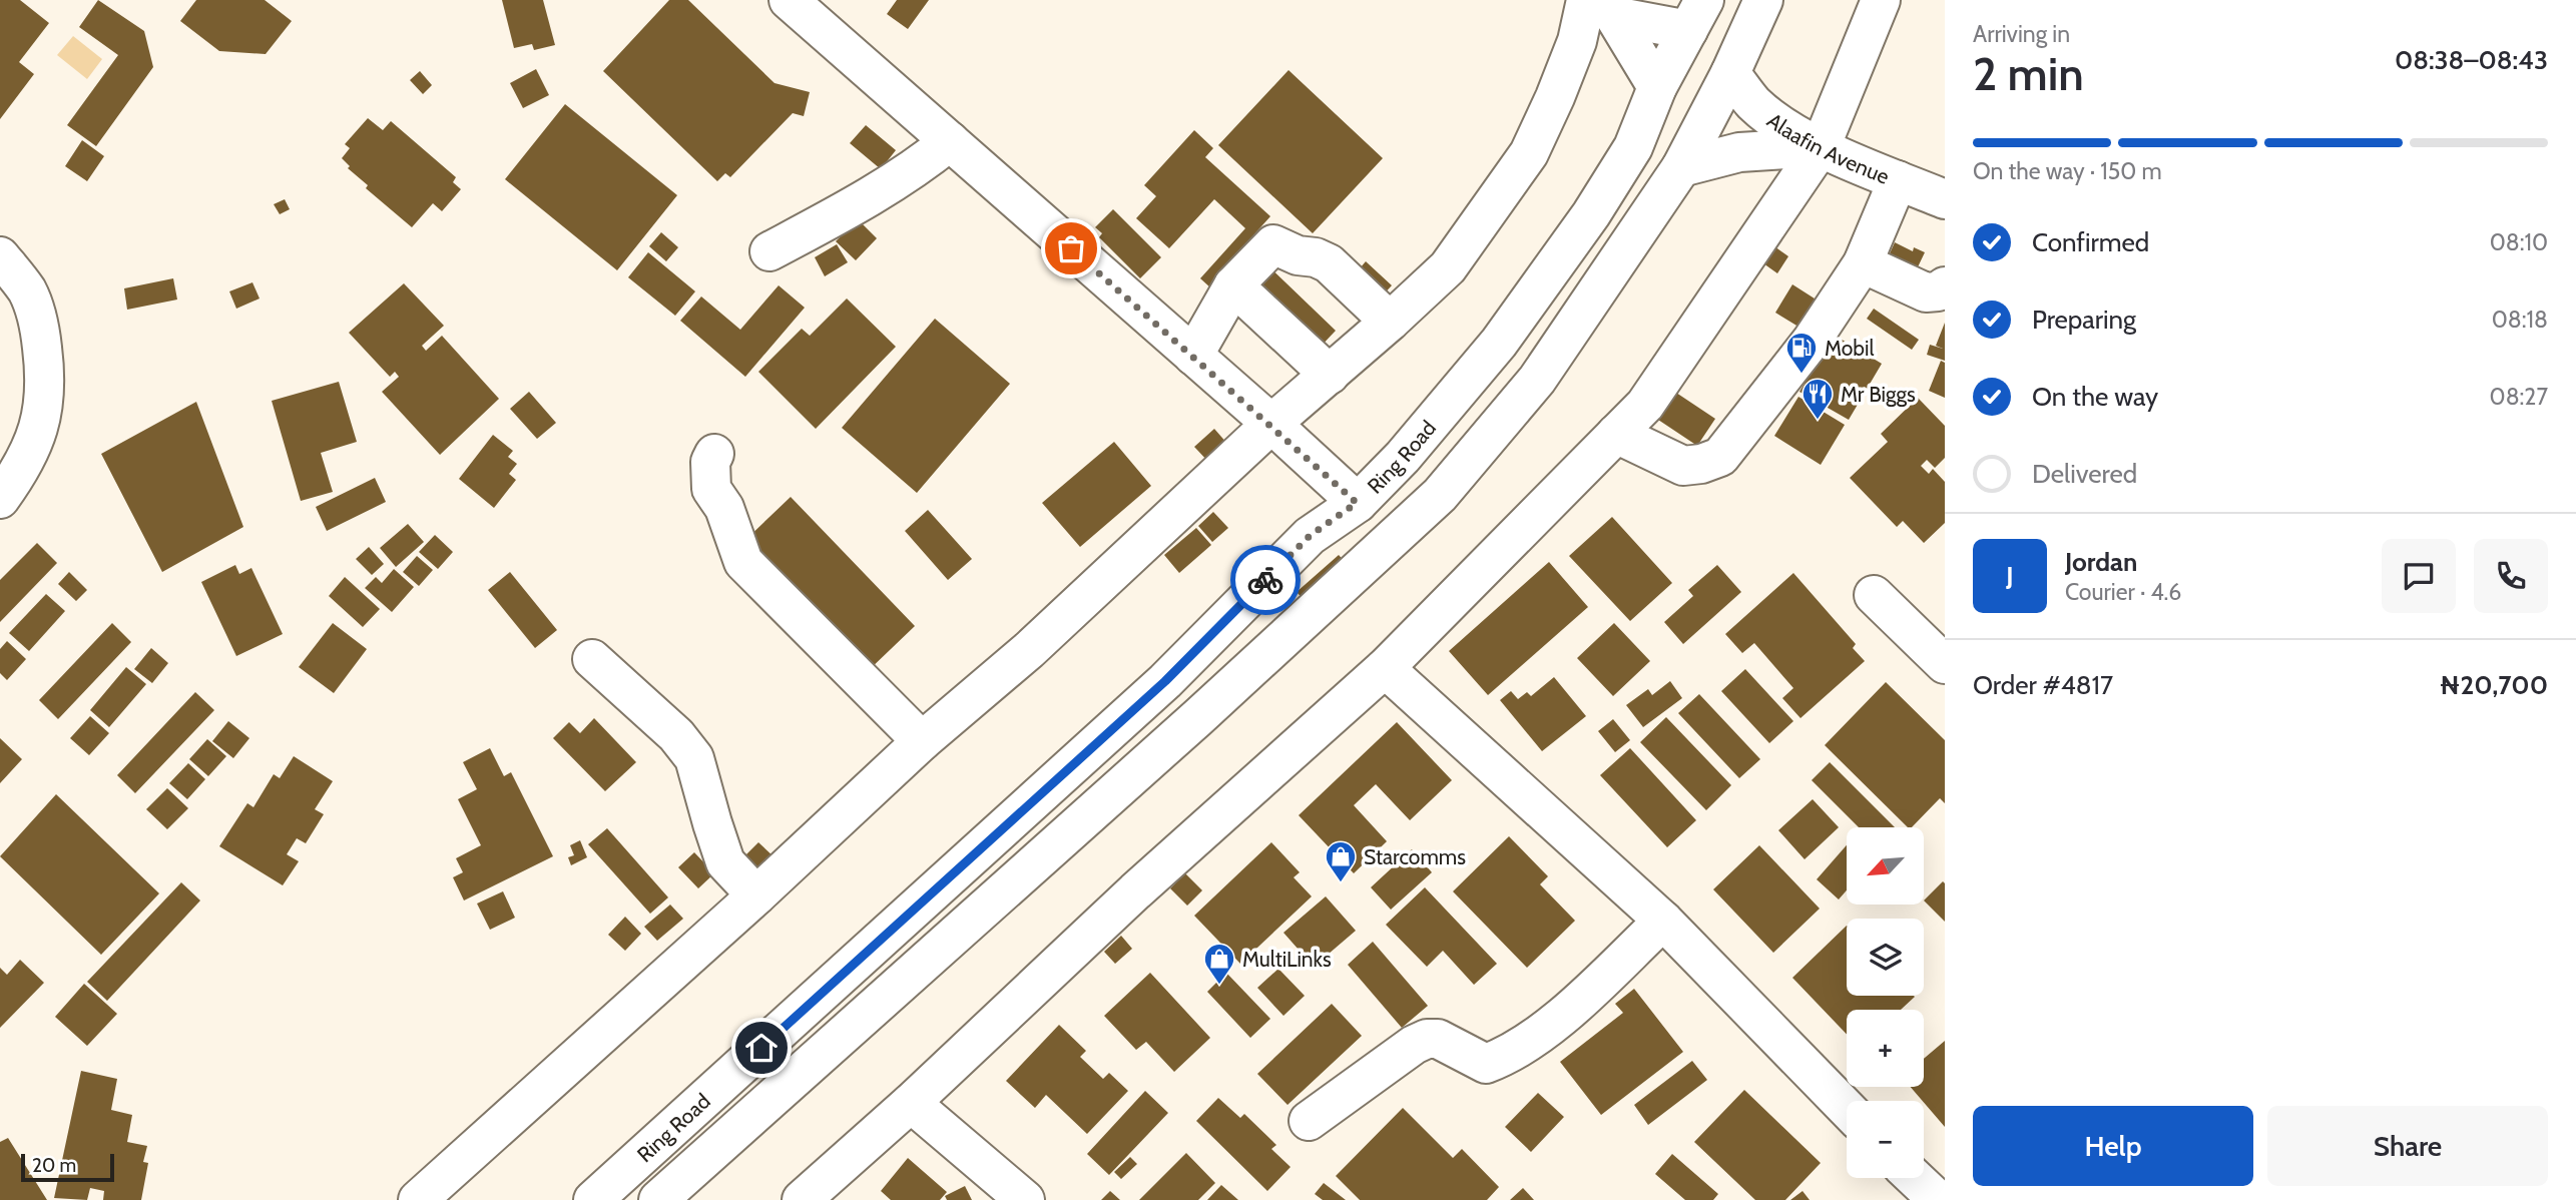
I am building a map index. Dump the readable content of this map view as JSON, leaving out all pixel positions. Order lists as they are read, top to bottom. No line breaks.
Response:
{"streets":{"street":["Alaafin Avenue","Ring Road"]},"crossings":[["Alaafin Avenue","Ring Road"]],"places":{"fuel station":["Mobil"],"restaurant":["Mr Biggs"],"shop":["Starcomms","MultiLinks"]},"scale_bar":"20 m","north":"bottom left","page":{"heading":["2 min","Arriving in","08:38–08:43"],"panel":["Jordan","Courier · 4.6","Order #4817","₦20,700"],"bar":"On the way · 150 m","list":[["Confirmed","08:10"],["Preparing","08:18"],["On the way","08:27"],"Delivered"],"round":"J","map_buttons":["+","−"],"buttons":["Help","Share"],"scale":"20 m"}}
